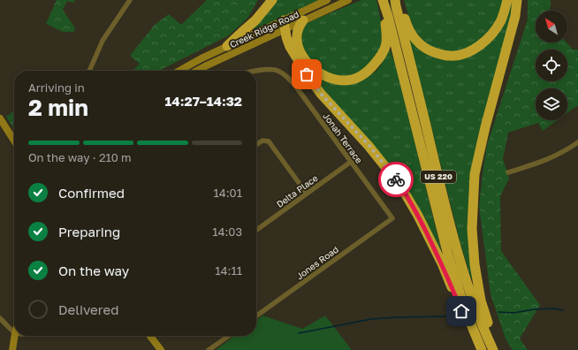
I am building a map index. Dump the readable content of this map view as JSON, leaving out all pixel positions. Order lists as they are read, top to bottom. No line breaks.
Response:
{"streets":{"highway":["US 220"],"main road":["Creek Ridge Road"],"street":["Jonah Terrace","Delta Place","Jones Road"]},"crossings":[["Jonah Terrace","Delta Place"],["Jonah Terrace","Jones Road"]],"north":"top left","page":{"heading":["2 min","Arriving in","14:27–14:32"],"bar":"On the way · 210 m","list":[["Confirmed","14:01"],["Preparing","14:03"],["On the way","14:11"],"Delivered"]}}
